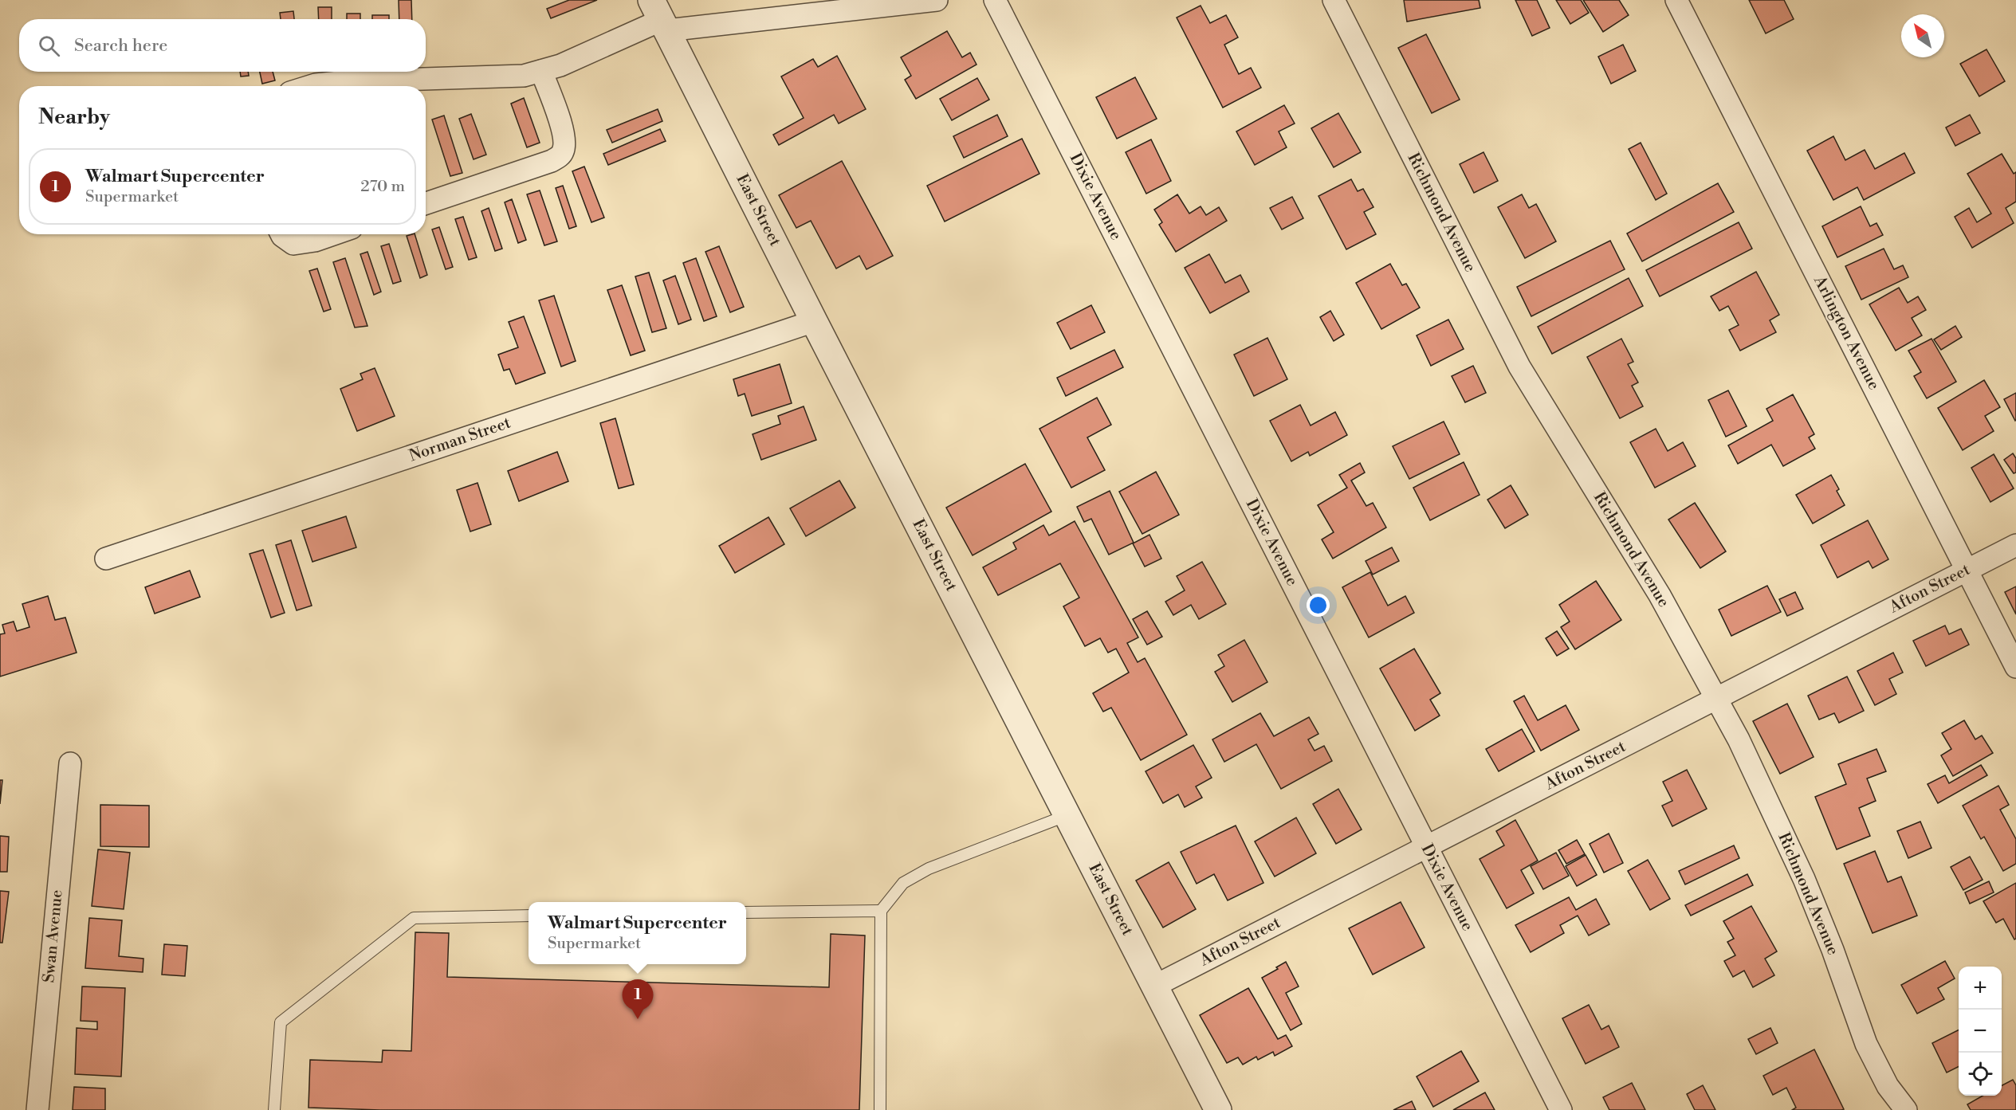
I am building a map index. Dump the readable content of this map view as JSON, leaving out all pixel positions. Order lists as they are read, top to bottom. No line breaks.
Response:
{"streets":{"street":["Dixie Avenue","East Street","Richmond Avenue","Arlington Avenue","Norman Street","Afton Street","Swan Avenue"]},"crossings":[["Dixie Avenue","Afton Street"],["East Street","Norman Street"],["East Street","Afton Street"],["Richmond Avenue","Afton Street"],["Arlington Avenue","Afton Street"]],"north":"top left","page":{"search":"Search here","heading":"Nearby","list":[{"mark":"1","name":"Walmart Supercenter","note":"Supermarket","value":"270 m"}],"popup":["Walmart Supercenter","Supermarket"],"map_buttons":["+","−"],"pins":"1"}}
